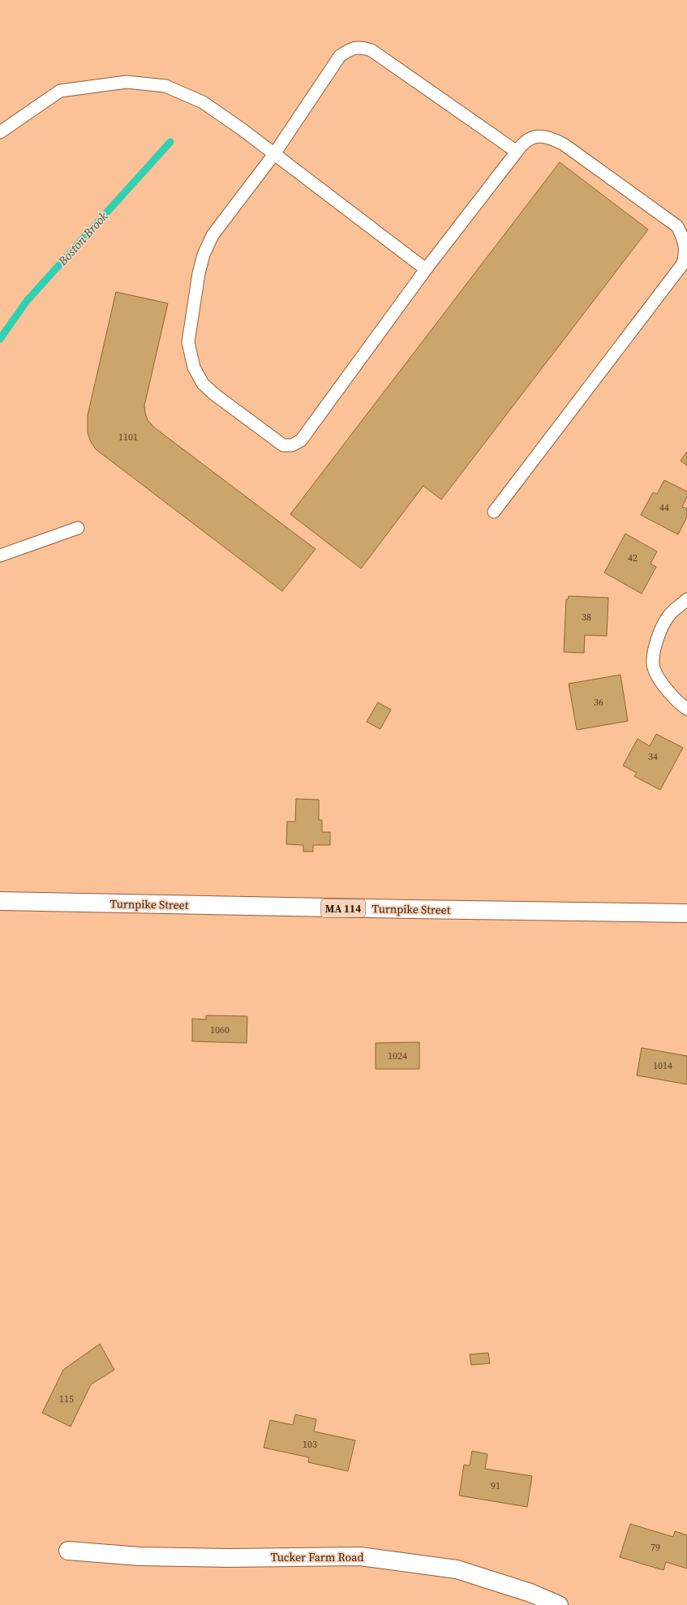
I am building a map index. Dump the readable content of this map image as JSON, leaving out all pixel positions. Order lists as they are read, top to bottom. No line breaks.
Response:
{"streets":{"main road":["Turnpike Street","MA 114","Tucker Farm Road"]},"water":["Boston Brook"],"house_numbers":["1101","44","42","38","36","34","1060","1024","1014","115","103","91","79"]}
